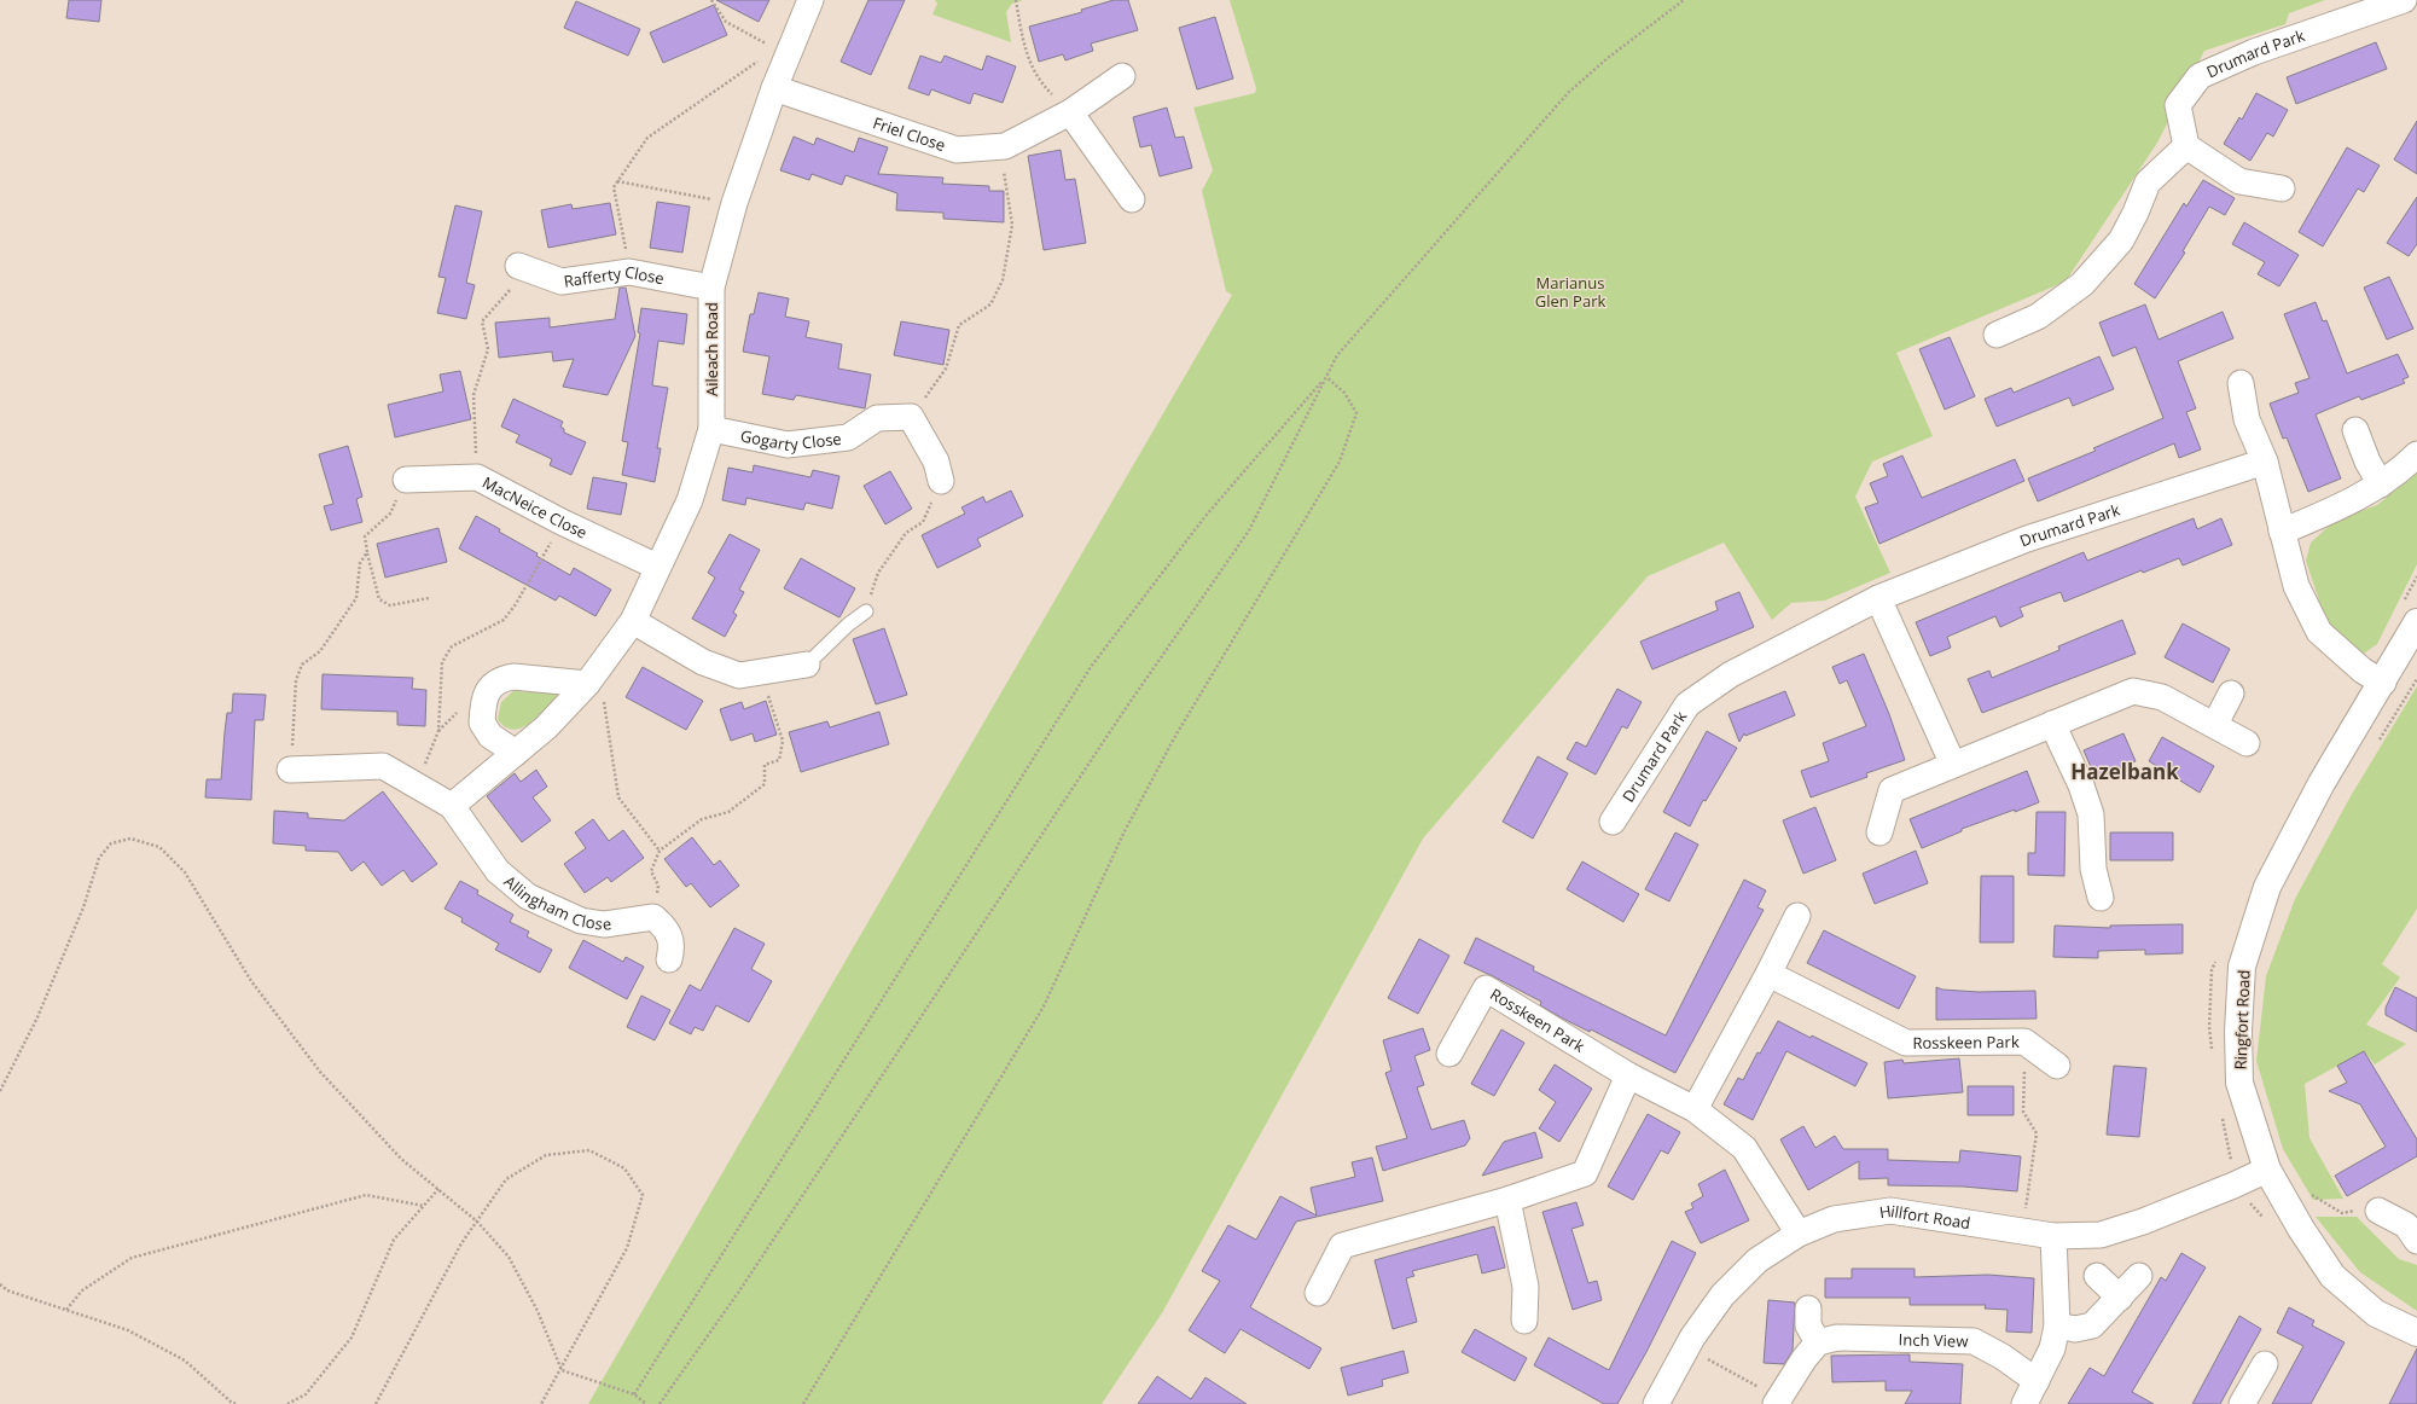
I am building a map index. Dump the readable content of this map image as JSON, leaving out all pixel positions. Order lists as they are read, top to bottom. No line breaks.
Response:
{"streets":{"street":["Drumard Park","Friel Close","Rafferty Close","Aileach Road","Gogarty Close","MacNeice Close","Allingham Close","Rosskeen Park","Ringfort Road","Hillfort Road","Inch View"]},"crossings":[["Friel Close","Aileach Road"],["Rafferty Close","Aileach Road"],["Aileach Road","Gogarty Close"],["Aileach Road","MacNeice Close"],["Aileach Road","Allingham Close"],["Rosskeen Park","Hillfort Road"],["Ringfort Road","Hillfort Road"],["Hillfort Road","Inch View"]],"districts":["Hazelbank"],"parks":["Marianus Glen Park"]}
